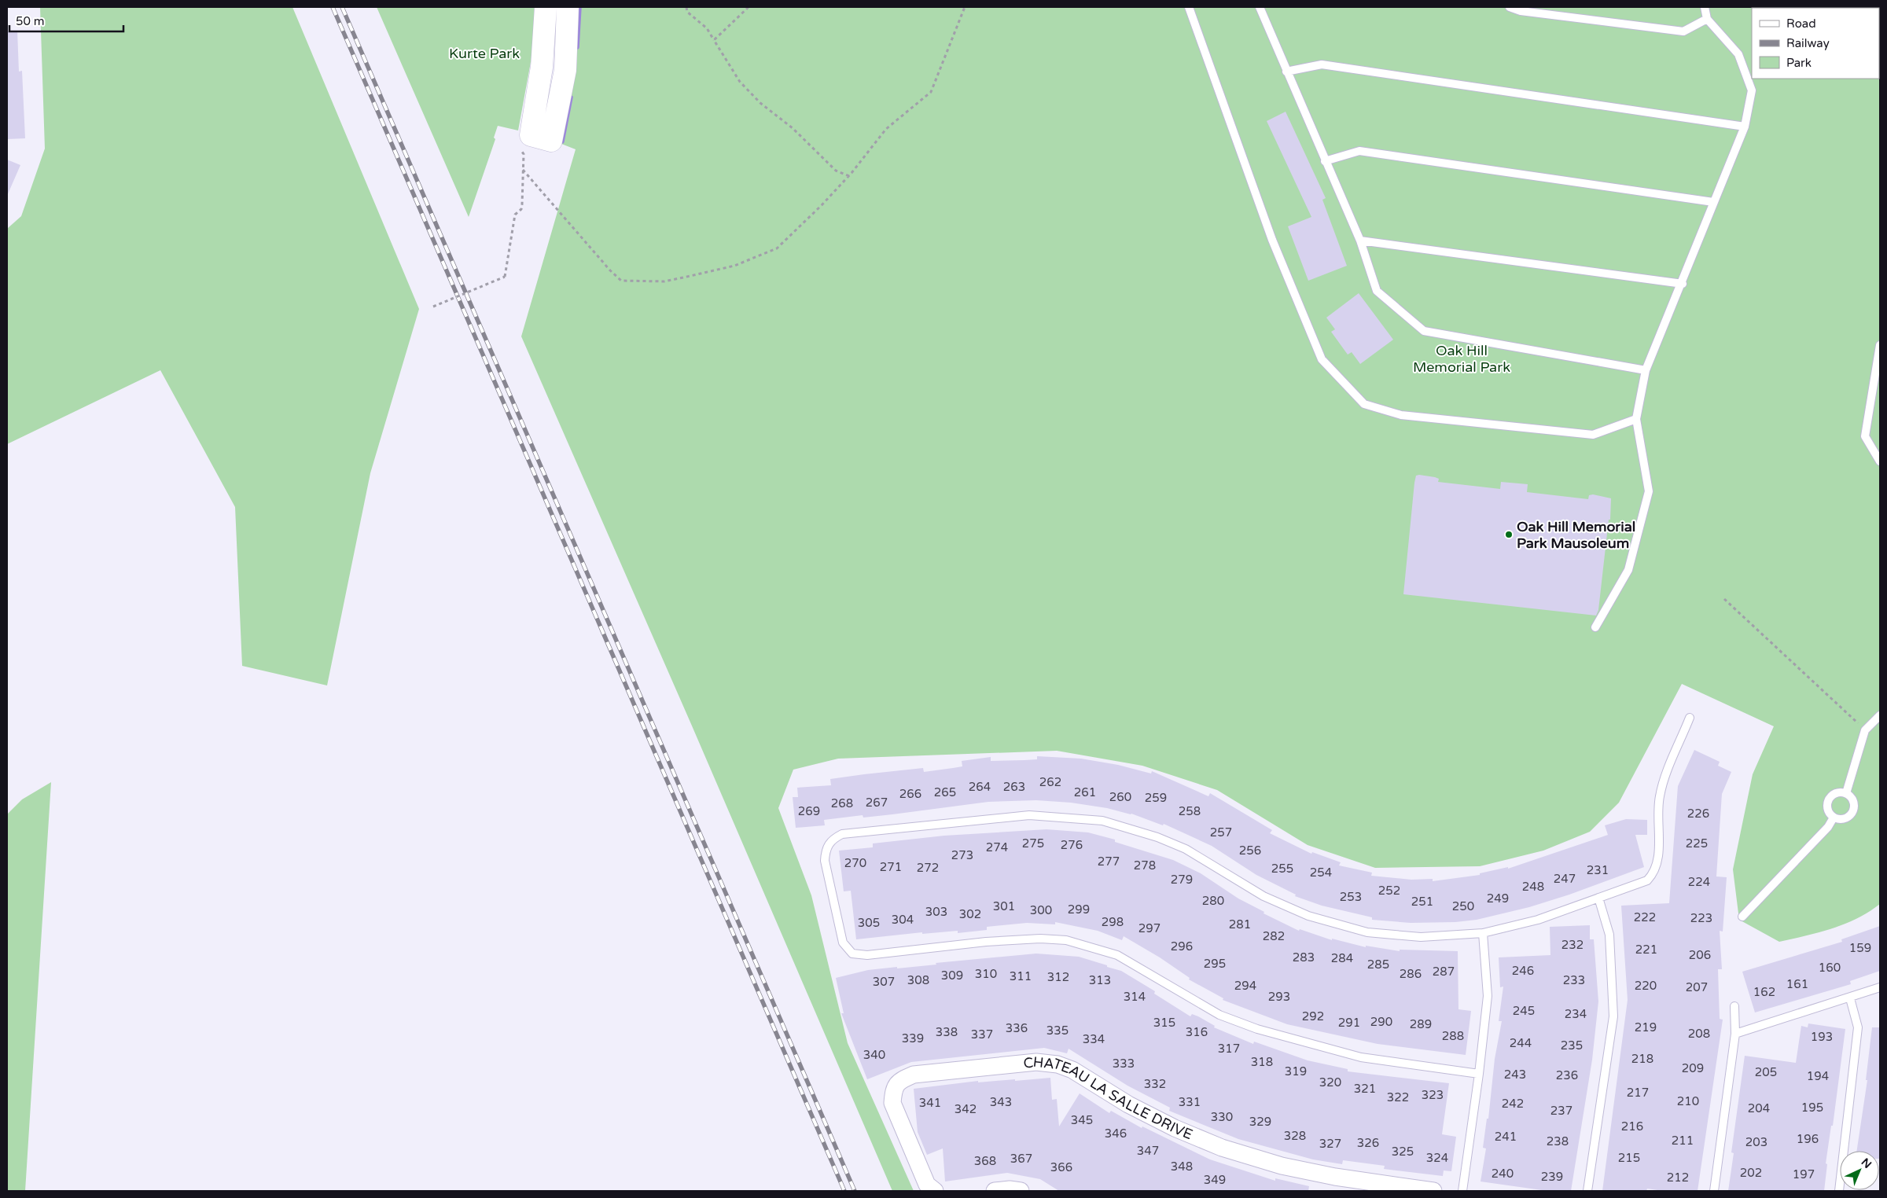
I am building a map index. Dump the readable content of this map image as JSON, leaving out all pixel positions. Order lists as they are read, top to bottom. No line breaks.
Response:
{"streets":{"street":["CHATEAU LA SALLE DRIVE"]},"parks":["Kurte Park","Oak Hill Memorial Park"],"places":["Oak Hill Memorial Park Mausoleum"],"house_numbers":["262","264","263","265","261","266","260","259","267","268","269","258","226","257","275","225","276","274","256","273","277","270","278","271","272","255","231","254","247","279","224","248","252","253","249","280","251","301","250","299","300","303","302","222","223","304","298","305","281","297","282","232","296","159","221","206","283","284","295","285","160","246","287","310","286","309","311","312","308","313","233","307","161","294","220","207","162","314","293","245","234","292","290","315","291","289","219","336","335","338","316","208","337","288","193","339","334","244","235","317","340","218","318","333","209","319","205","243","236","194","320","332","321","217","323","322","210","343","331","341","242","195","204","342","237","330","345","329","216","346","328","241","196","211","238","203","326","327","347","325","324","215","367","368","348","366","202","240","197","239","212","349"],"legend":["Road","Railway","Park"],"scale_bar":"50 m","north":"top right"}
